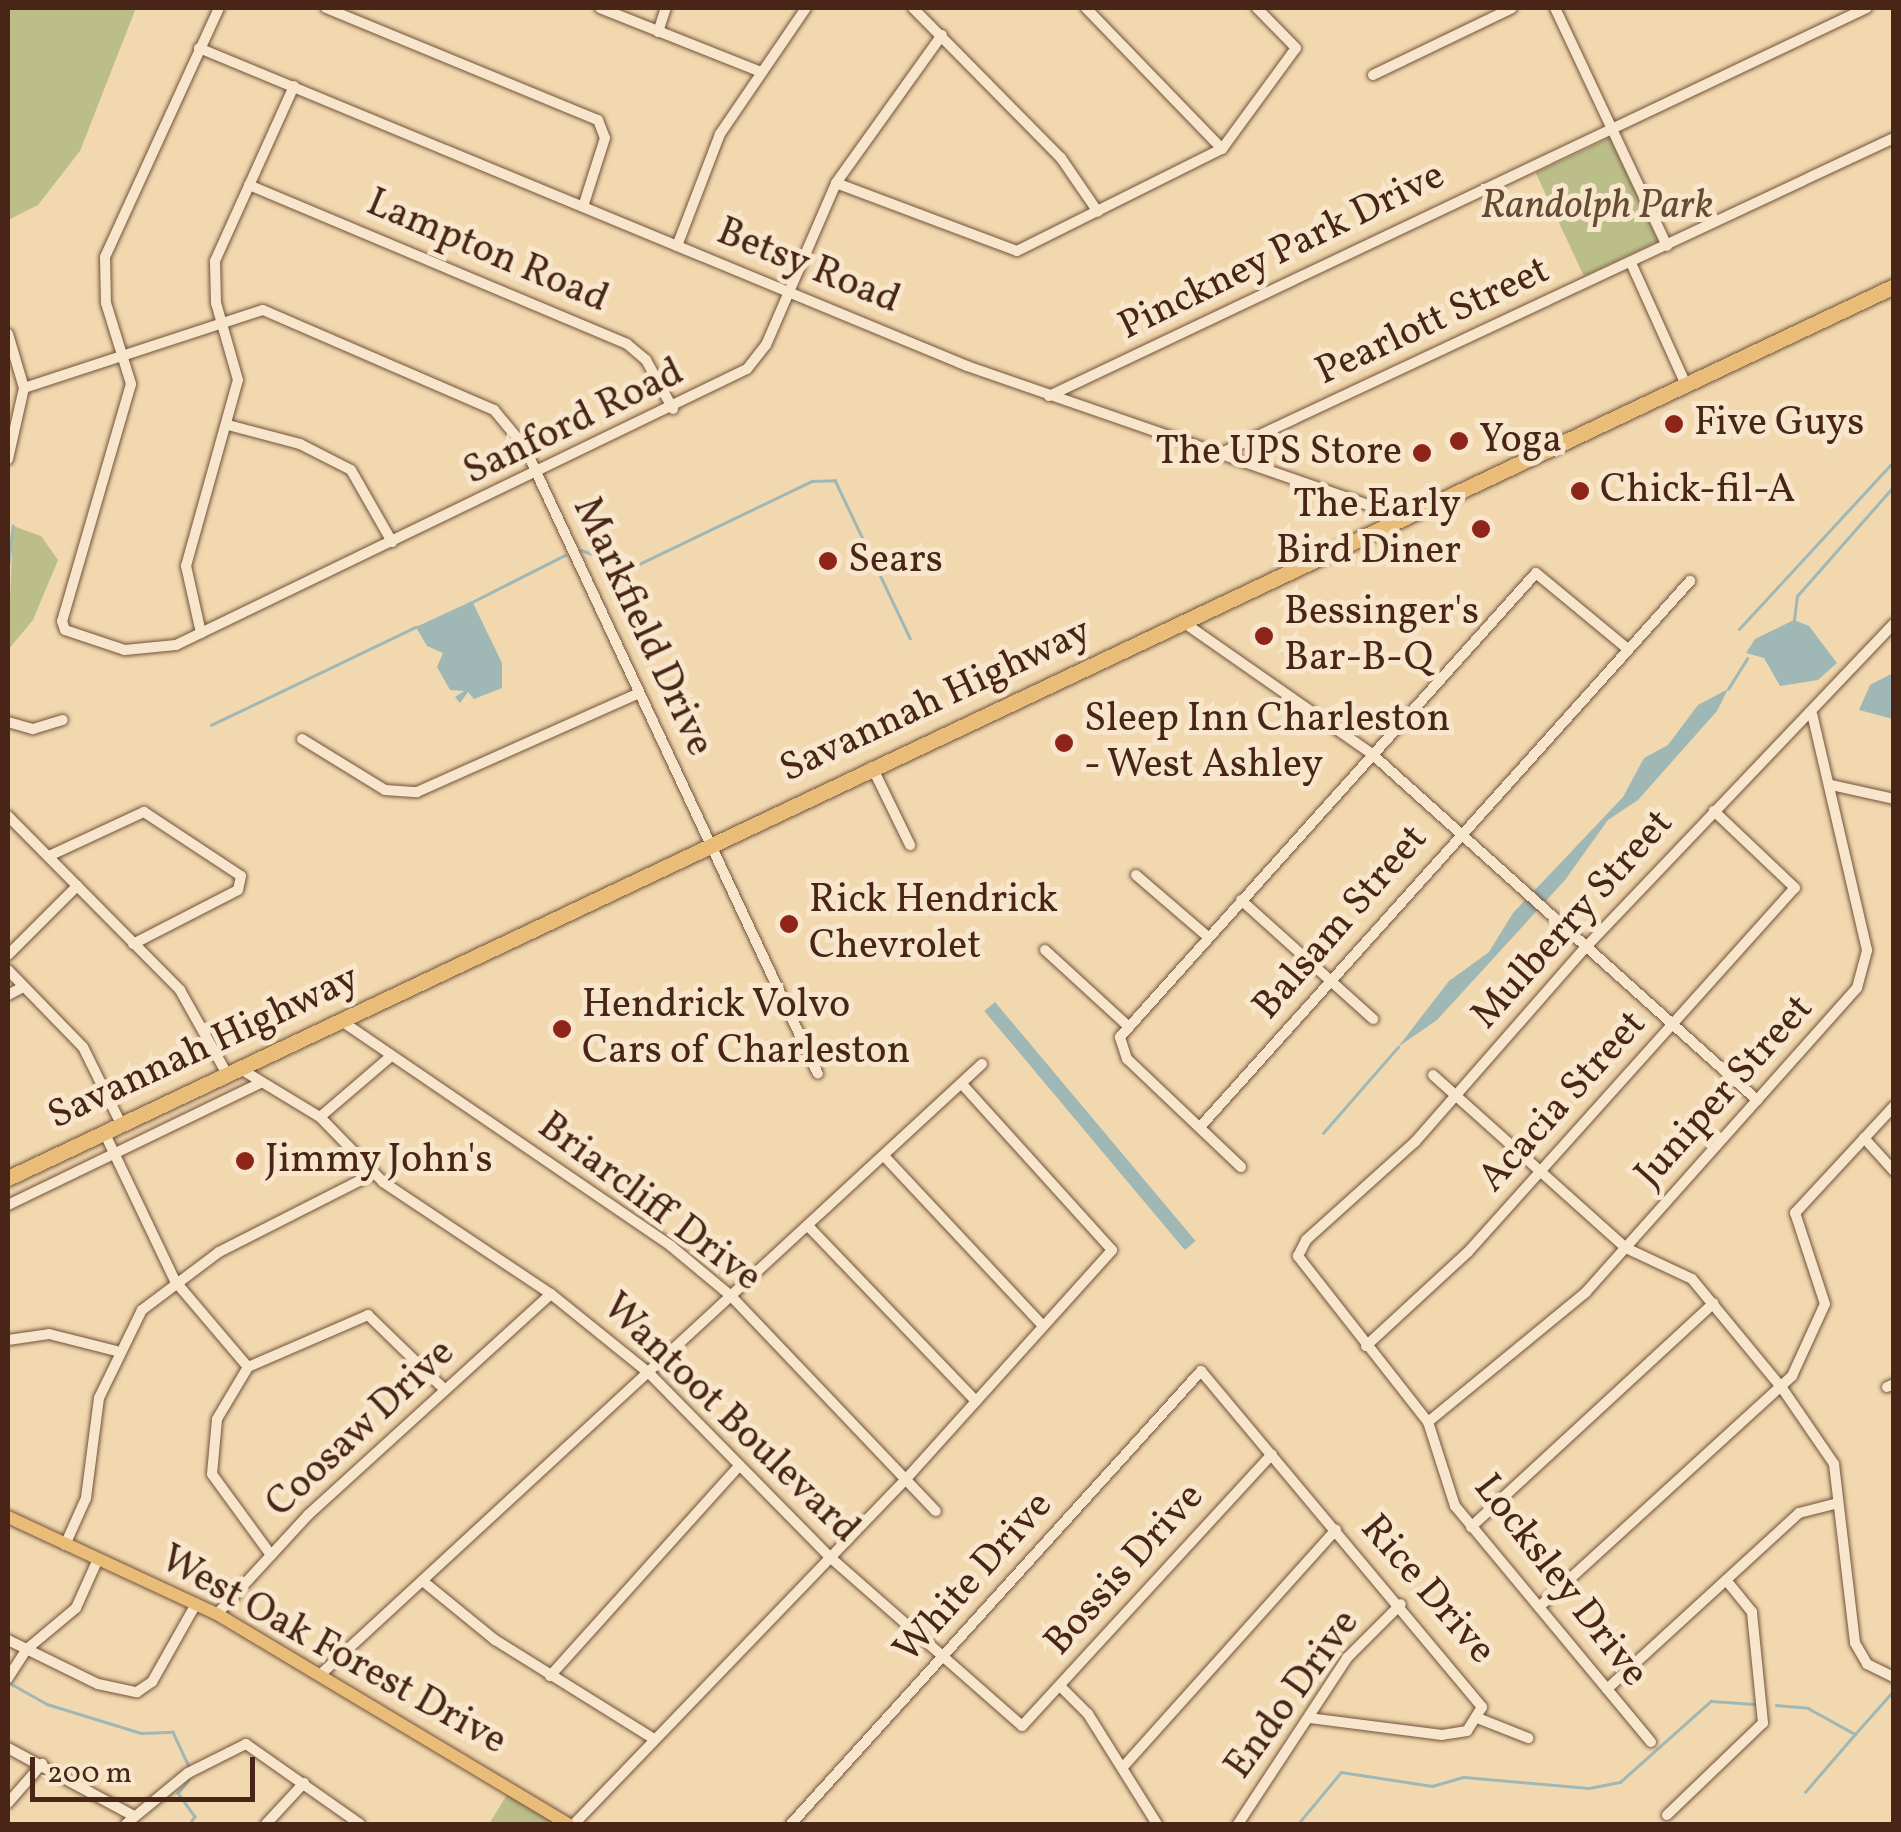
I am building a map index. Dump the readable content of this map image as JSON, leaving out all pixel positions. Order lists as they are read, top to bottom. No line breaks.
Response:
{"streets":{"highway":["Savannah Highway"],"main road":["West Oak Forest Drive"],"street":["Lampton Road","Pinckney Park Drive","Betsy Road","Pearlott Street","Sanford Road","Markfield Drive","Mulberry Street","Balsam Street","Juniper Street","Acacia Street","Briarcliff Drive","Wantoot Boulevard","Coosaw Drive","Bossis Drive","White Drive","Locksley Drive","Rice Drive","Endo Drive"]},"crossings":[["Lampton Road","Sanford Road"],["Pinckney Park Drive","Betsy Road"],["Betsy Road","Pearlott Street"],["Betsy Road","Sanford Road"],["Betsy Road","Savannah Highway"],["Sanford Road","Markfield Drive"],["Markfield Drive","Savannah Highway"],["Savannah Highway","Briarcliff Drive"],["Savannah Highway","Wantoot Boulevard"],["Mulberry Street","Juniper Street"],["Mulberry Street","Acacia Street"],["Mulberry Street","Locksley Drive"],["Juniper Street","Locksley Drive"],["Acacia Street","Locksley Drive"],["Wantoot Boulevard","Coosaw Drive"],["Wantoot Boulevard","Bossis Drive"],["Wantoot Boulevard","White Drive"],["Coosaw Drive","West Oak Forest Drive"],["Bossis Drive","Rice Drive"],["White Drive","Rice Drive"],["Rice Drive","Endo Drive"]],"parks":["Randolph Park"],"places":["Five Guys","Yoga","The UPS Store","Chick-fil-A","The Early Bird Diner","Sears","Bessinger's Bar-B-Q","Sleep Inn Charleston - West Ashley","Rick Hendrick Chevrolet","Hendrick Volvo Cars of Charleston","Jimmy John's"],"scale_bar":"200 m"}
